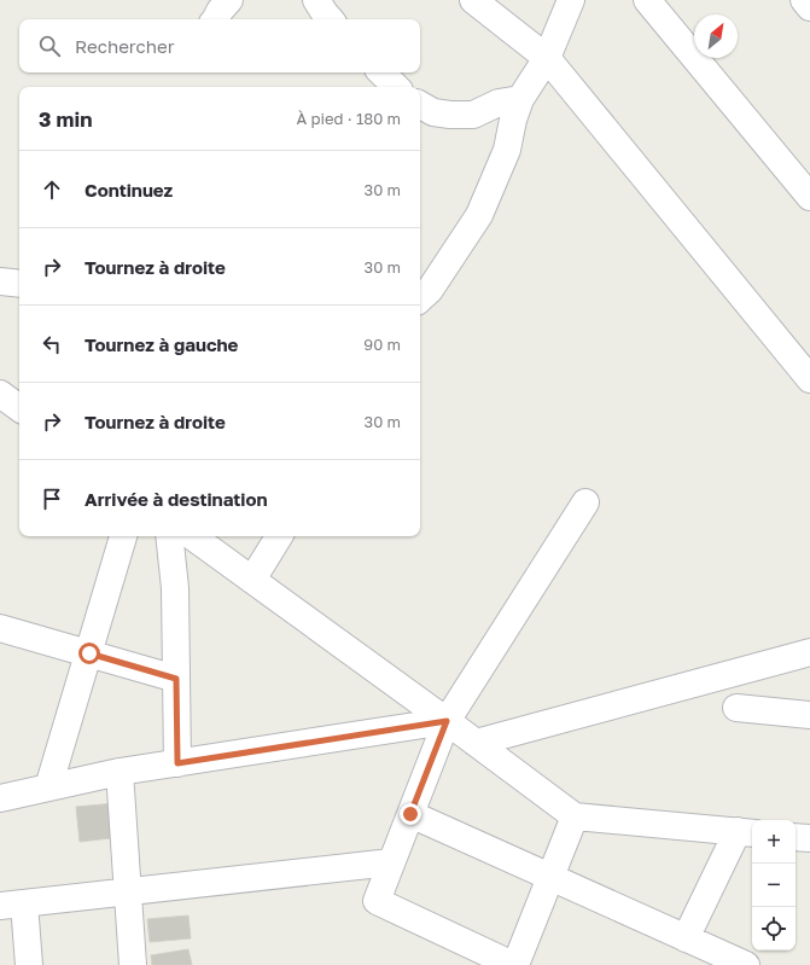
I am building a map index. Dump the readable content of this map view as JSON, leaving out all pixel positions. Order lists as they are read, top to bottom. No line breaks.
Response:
{"north":"top right","page":{"search":"Rechercher","heading":["3 min","À pied · 180 m"],"list":[["Continuez","30 m"],["Tournez à droite","30 m"],["Tournez à gauche","90 m"],["Tournez à droite","30 m"],"Arrivée à destination"],"map_buttons":["+","−"]}}
